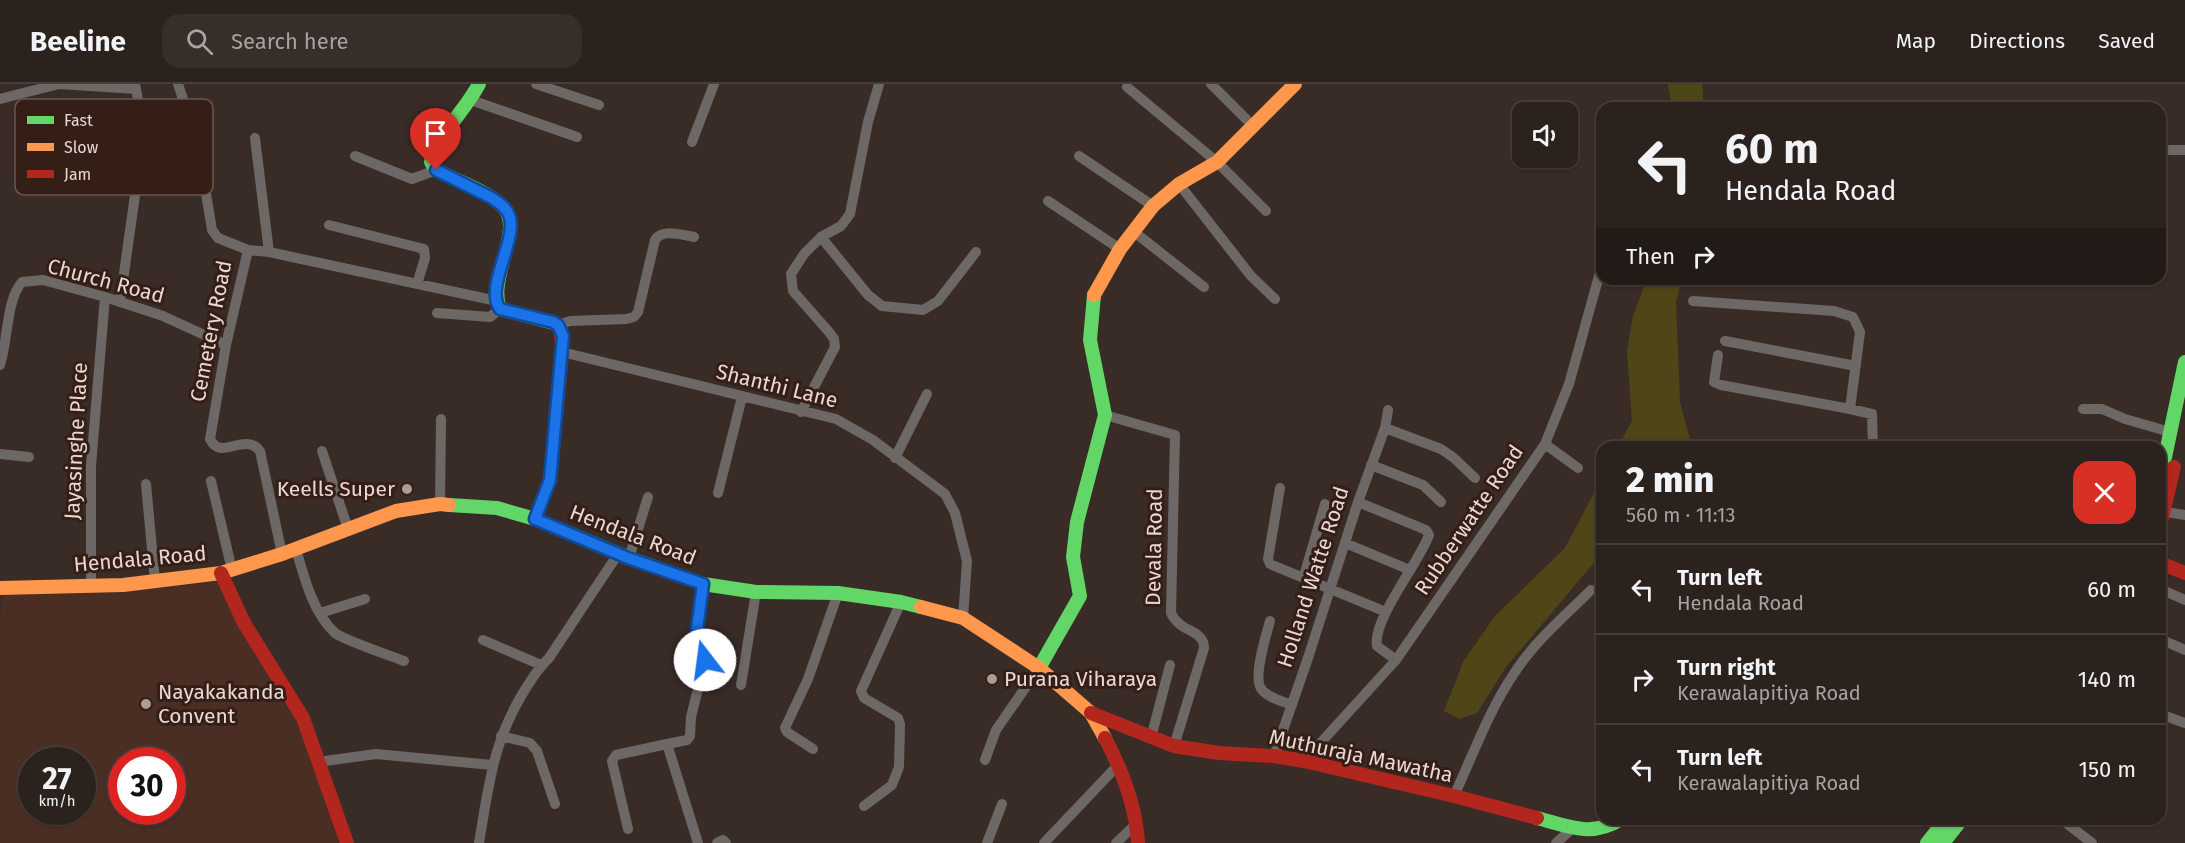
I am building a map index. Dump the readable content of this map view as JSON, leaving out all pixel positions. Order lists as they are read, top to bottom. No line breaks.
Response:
{"streets":{"main road":["Hendala Road","Muthuraja Mawatha"],"street":["Church Road","Cemetery Road","Shanthi Lane","Jayasinghe Place","Rubberwatte Road","Devala Road","Holland Watte Road"]},"crossings":[["Church Road","Cemetery Road"],["Church Road","Jayasinghe Place"],["Cemetery Road","Hendala Road"],["Shanthi Lane","Hendala Road"],["Jayasinghe Place","Hendala Road"],["Rubberwatte Road","Muthuraja Mawatha"],["Hendala Road","Muthuraja Mawatha"],["Devala Road","Muthuraja Mawatha"],["Holland Watte Road","Muthuraja Mawatha"]],"places":["Keells Super","Purana Viharaya","Nayakakanda Convent"],"legend":["Fast","Slow","Jam"],"page":{"header":"Beeline","search":"Search here","nav":["Map","Directions","Saved"],"turn":["60 m","Hendala Road"],"then":"Then","heading":["2 min","560 m · 11:13"],"list":[{"name":"Turn left","note":"Hendala Road","value":"60 m"},{"name":"Turn right","note":"Kerawalapitiya Road","value":"140 m"},{"name":"Turn left","note":"Kerawalapitiya Road","value":"150 m"}],"speed":"27 km/h","limit":"30"}}
